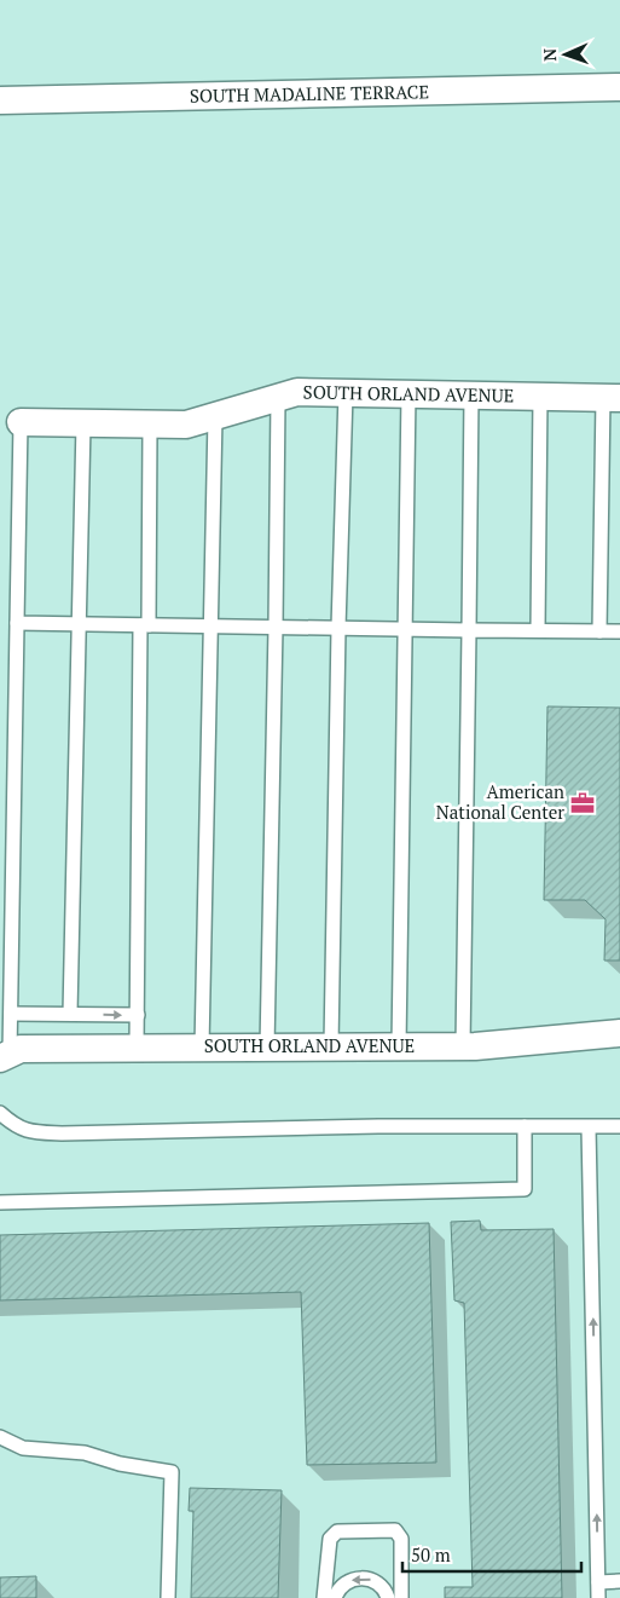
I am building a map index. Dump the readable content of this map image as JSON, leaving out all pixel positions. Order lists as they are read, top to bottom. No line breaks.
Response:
{"streets":{"street":["SOUTH MADALINE TERRACE","SOUTH ORLAND AVENUE"]},"places":{"office":["American National Center"]},"scale_bar":"50 m","north":"left"}
